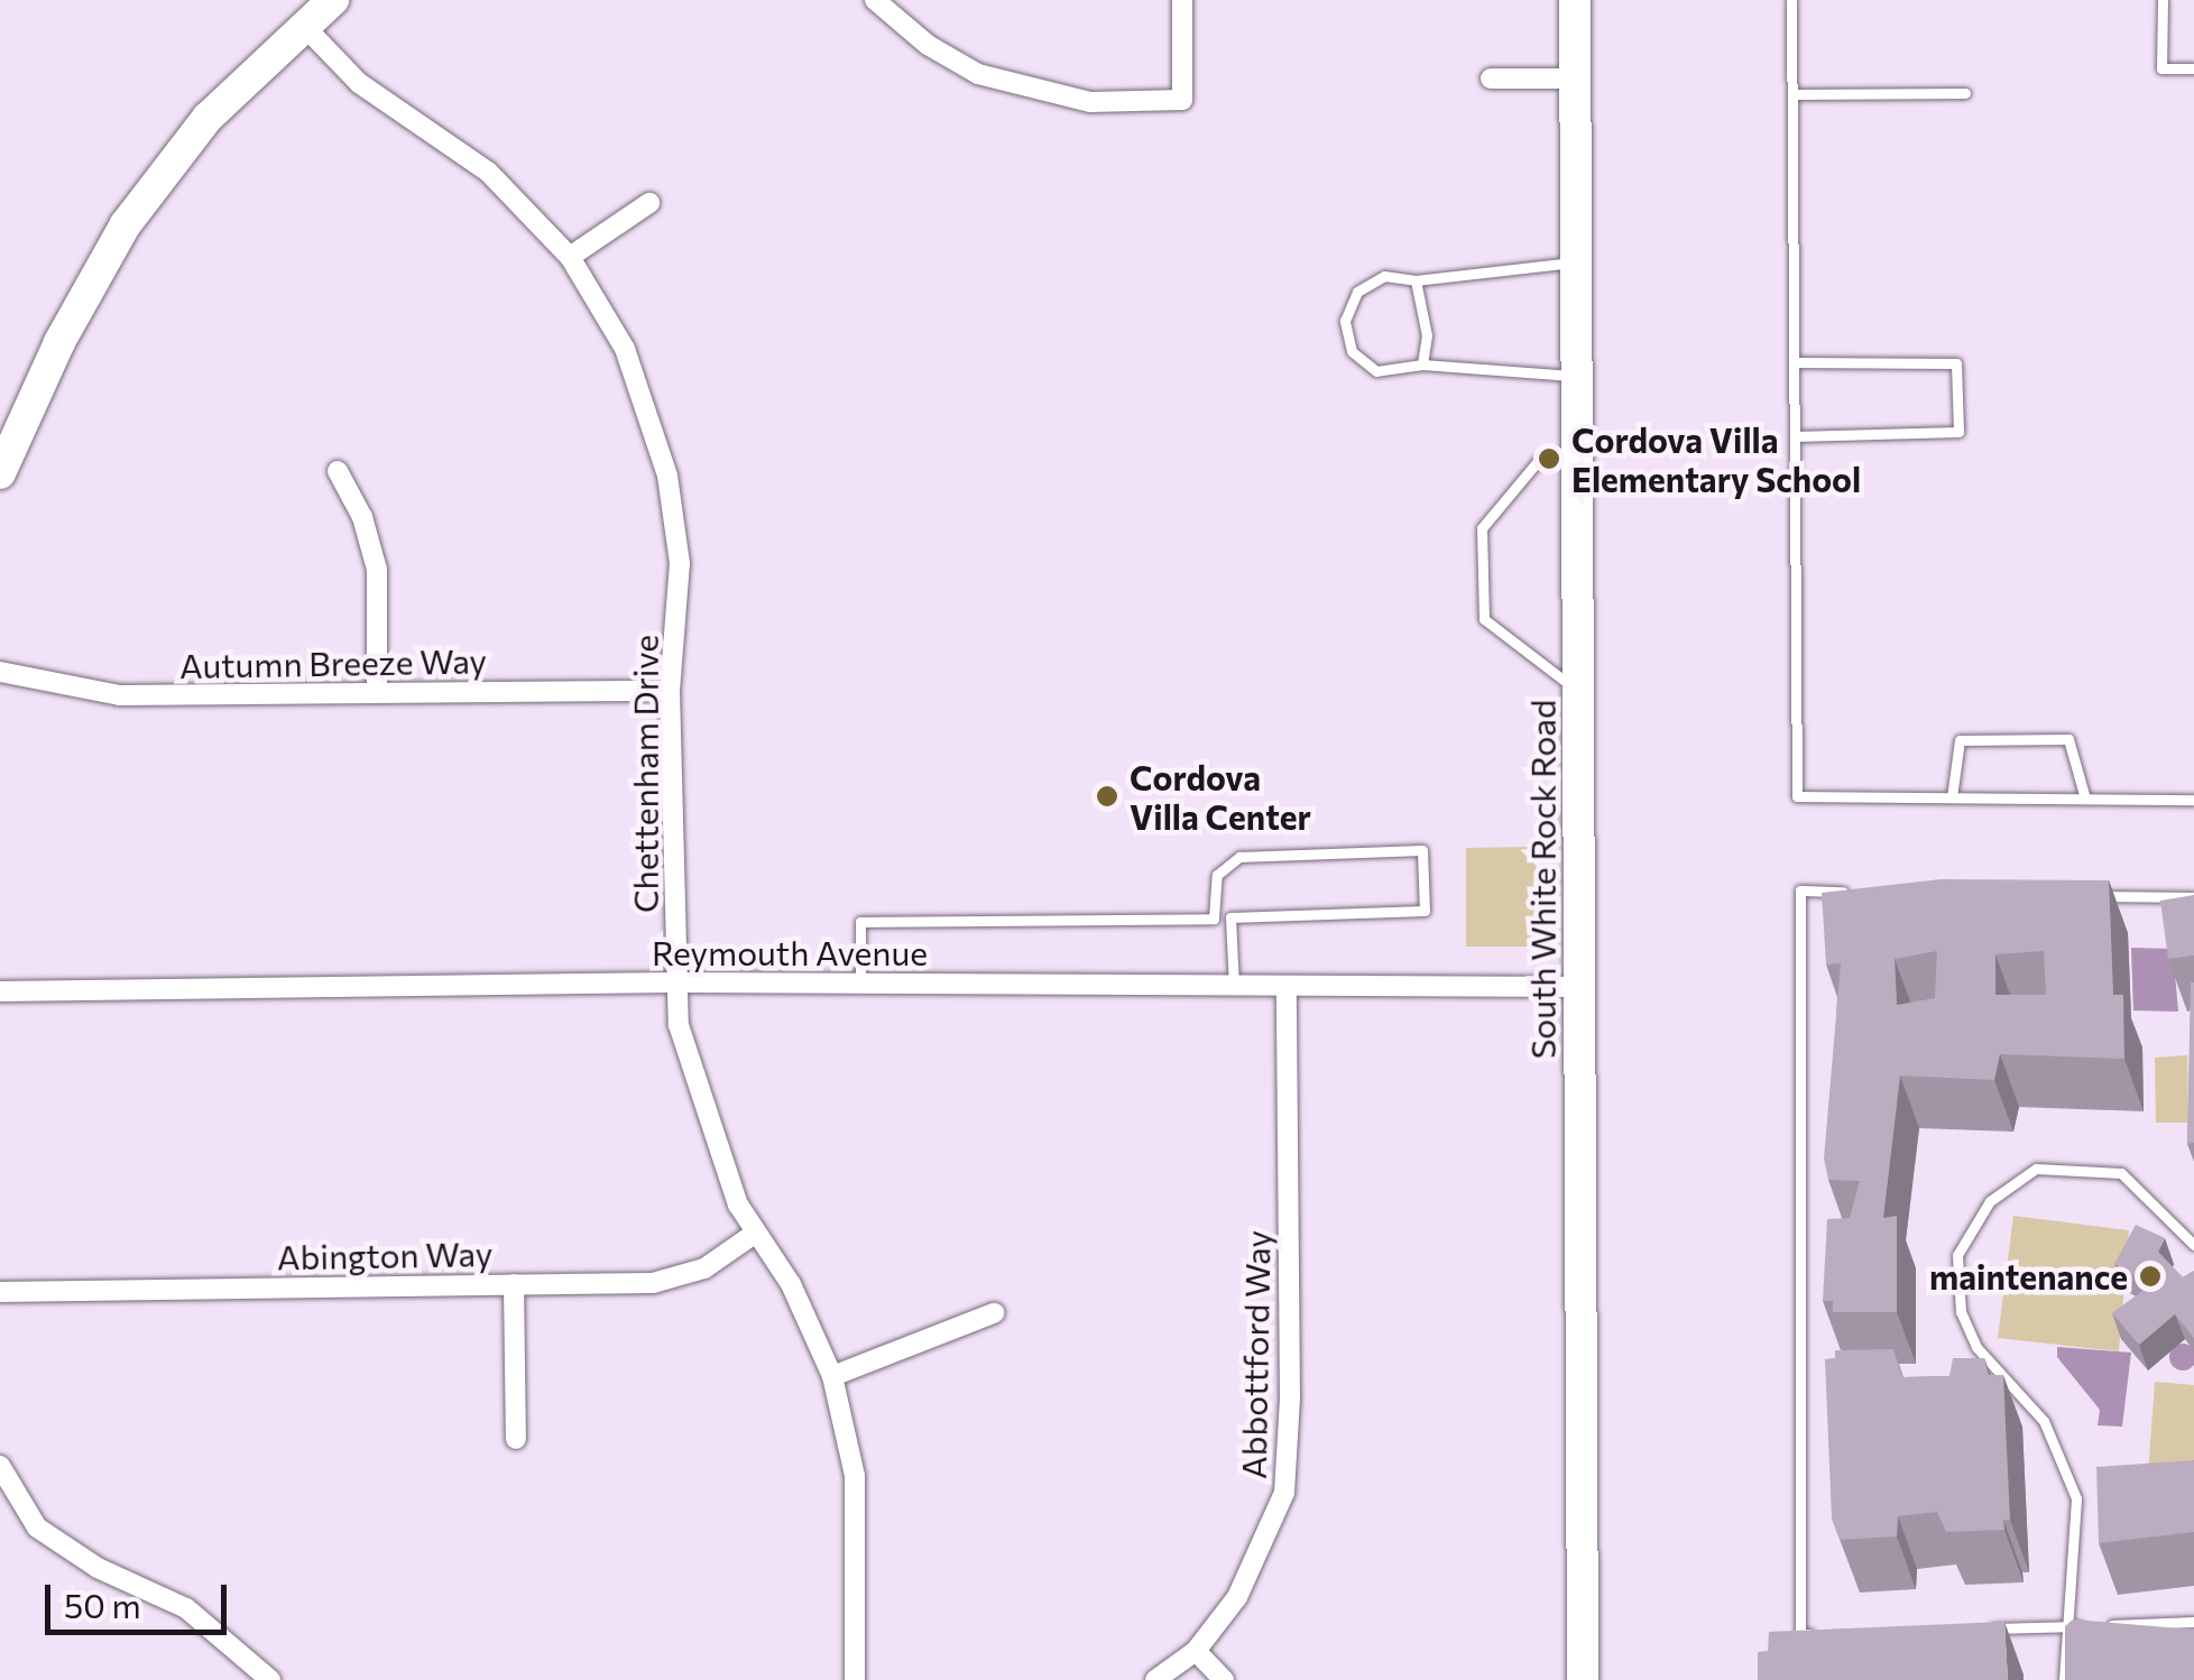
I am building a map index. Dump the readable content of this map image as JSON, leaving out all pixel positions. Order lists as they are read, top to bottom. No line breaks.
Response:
{"streets":{"street":["Autumn Breeze Way","Chettenham Drive","South White Rock Road","Reymouth Avenue","Abington Way","Abbottford Way"]},"crossings":[["Autumn Breeze Way","Chettenham Drive"],["Chettenham Drive","Reymouth Avenue"],["Chettenham Drive","Abington Way"],["South White Rock Road","Reymouth Avenue"],["Reymouth Avenue","Abbottford Way"]],"places":["Cordova Villa Elementary School","Cordova Villa Center","maintenance"],"scale_bar":"50 m"}
